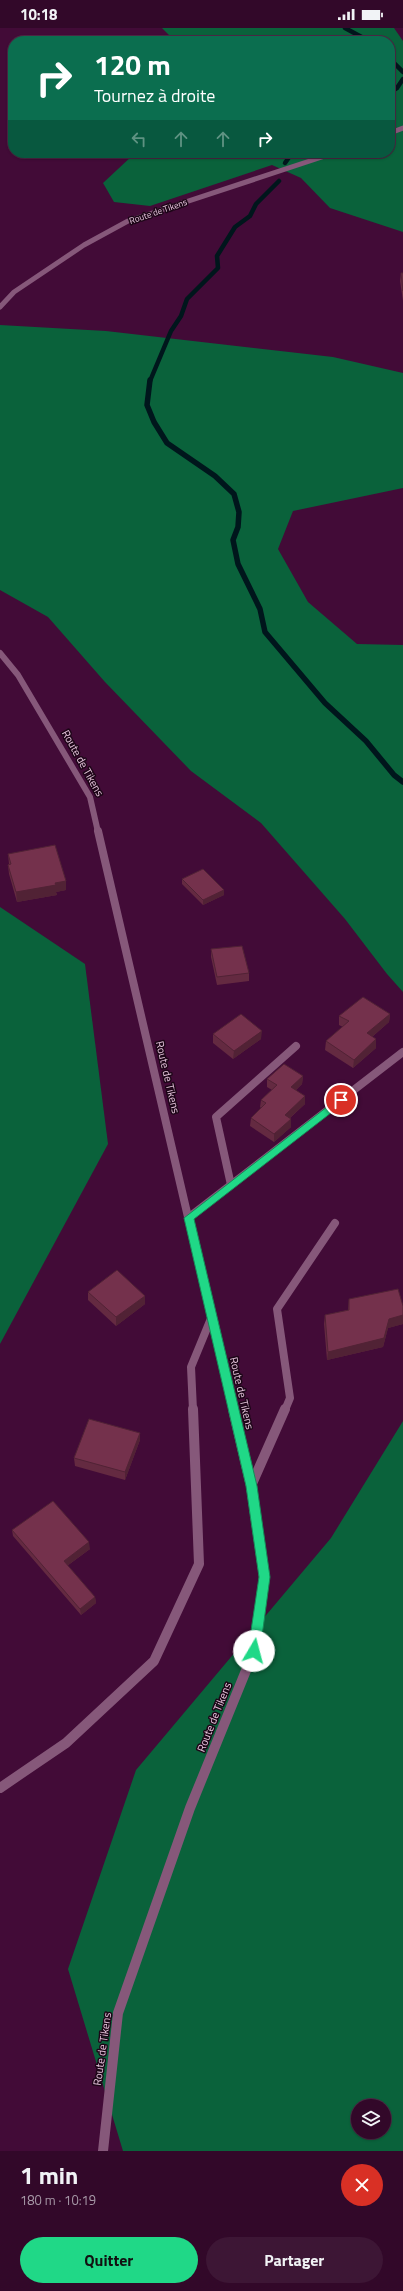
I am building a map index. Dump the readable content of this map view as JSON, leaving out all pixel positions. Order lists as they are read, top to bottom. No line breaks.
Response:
{"streets":{"street":["Route de Tikens"]},"page":{"status":"10:18","turn":["120 m","Tournez à droite"],"heading":["1 min","180 m · 10:19"],"buttons":["Quitter","Partager"]}}
